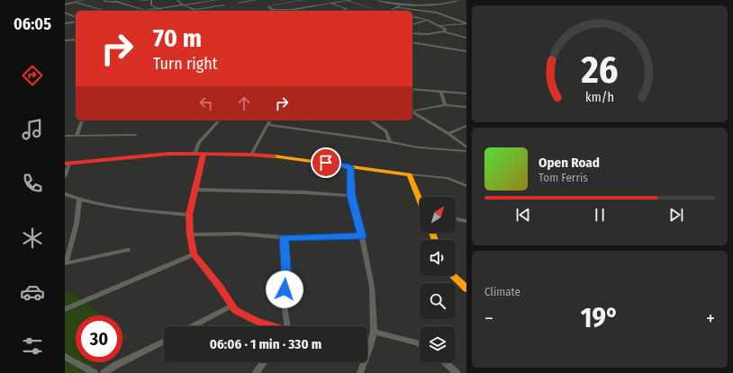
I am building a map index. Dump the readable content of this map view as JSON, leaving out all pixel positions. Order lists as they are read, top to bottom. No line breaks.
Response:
{"north":"top right","page":{"tabs":"06:05","turn":["70 m","Turn right"],"song":["Open Road","Tom Ferris"],"tile":"Climate","heat":["−","19°","+"],"limit":"30","trip":"06:06 · 1 min · 330 m","gauge":["26","km/h"]}}
